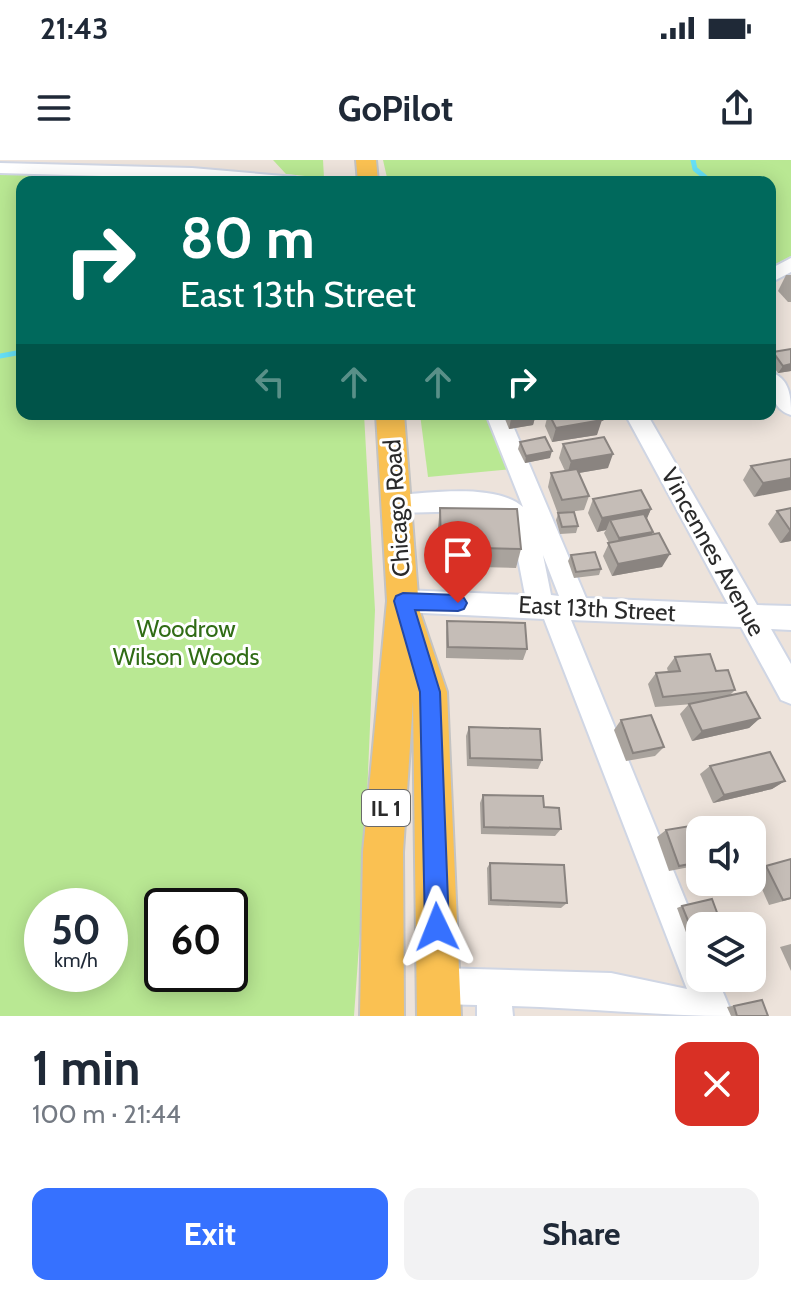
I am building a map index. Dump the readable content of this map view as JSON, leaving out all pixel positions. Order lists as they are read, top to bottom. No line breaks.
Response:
{"streets":{"main road":["Chicago Road","IL 1"],"street":["Vincennes Avenue","East 13th Street"]},"crossings":[["Chicago Road","East 13th Street"],["Vincennes Avenue","East 13th Street"]],"parks":["Woodrow Wilson Woods"],"page":{"status":"21:43","header":"GoPilot","turn":["80 m","East 13th Street"],"speed":"50 km/h","limit":"60","heading":["1 min","100 m · 21:44"],"buttons":["Exit","Share"]}}
